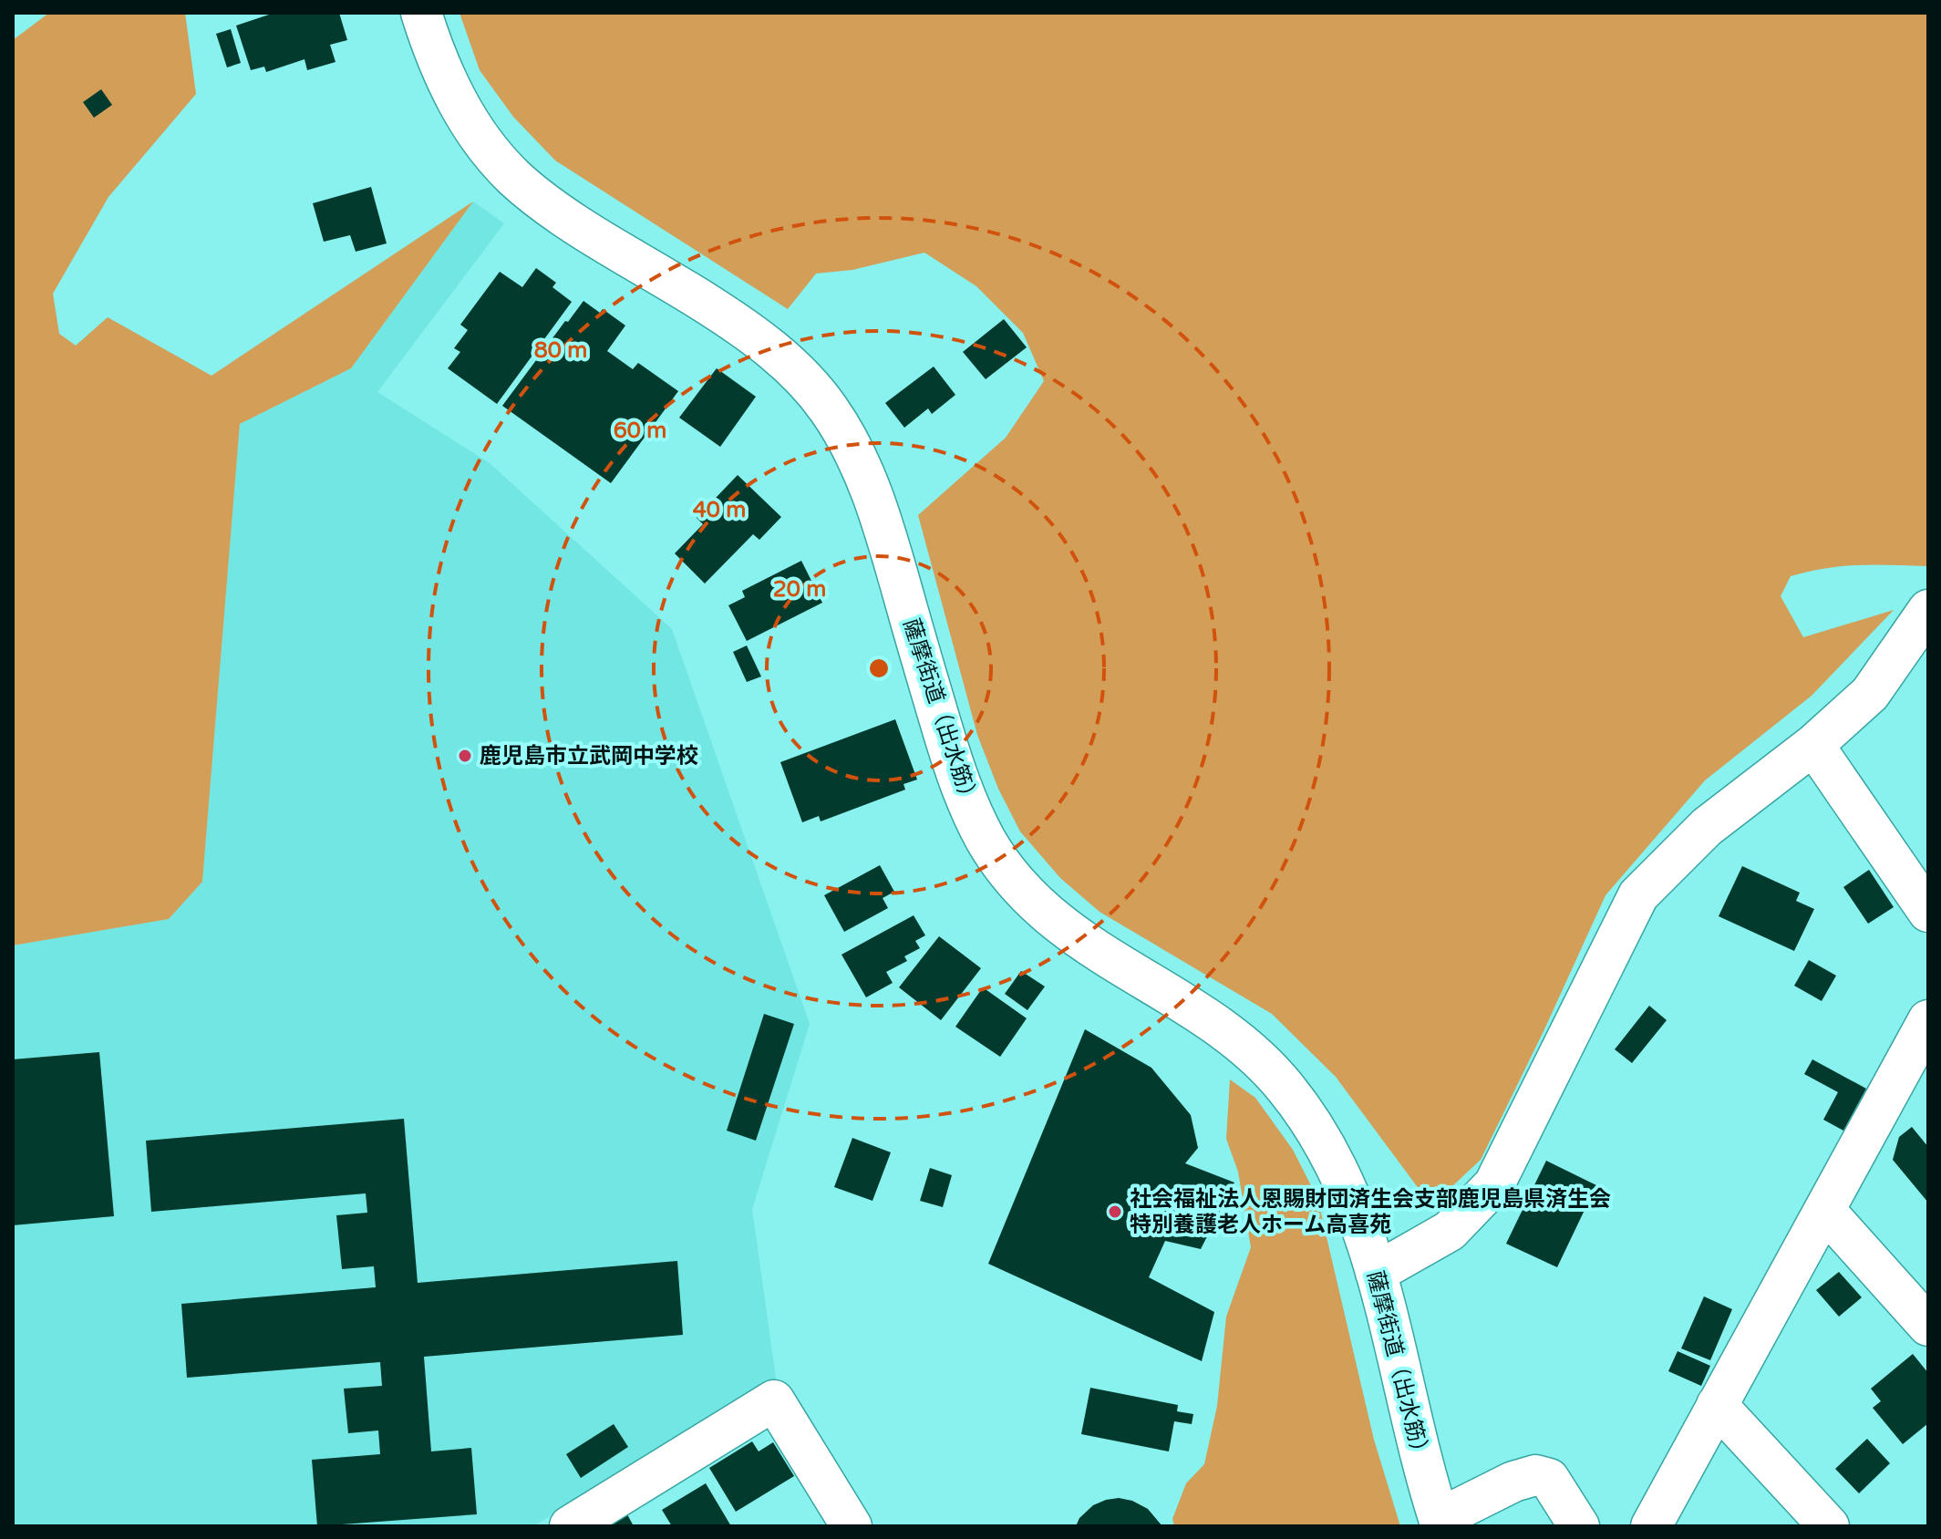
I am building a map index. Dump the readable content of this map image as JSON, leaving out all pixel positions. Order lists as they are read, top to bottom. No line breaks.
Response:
{"streets":{"street":["薩摩街道（出水筋）"]},"places":["鹿児島市立武岡中学校","社会福祉法人恩賜財団済生会支部鹿児島県済生会 特別養護老人ホーム高喜苑"],"rings":["80 m","60 m","40 m","20 m"]}
